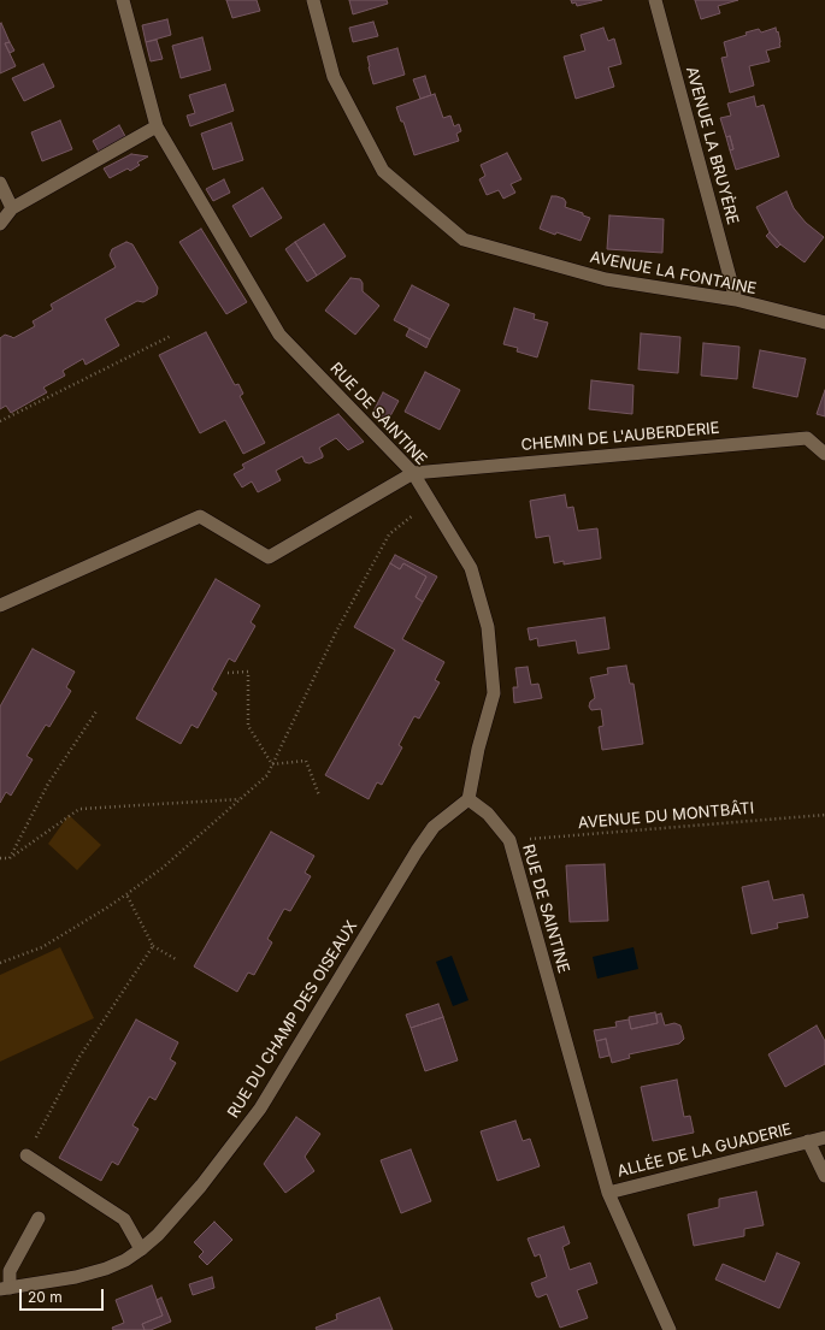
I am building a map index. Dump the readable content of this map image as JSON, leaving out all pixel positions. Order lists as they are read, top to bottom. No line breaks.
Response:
{"streets":{"street":["AVENUE LA BRUYÈRE","AVENUE LA FONTAINE","RUE DE SAINTINE","CHEMIN DE L'AUBERDERIE","RUE DU CHAMP DES OISEAUX","ALLÉE DE LA GUADERIE"],"path":["AVENUE DU MONTBÂTI"]},"crossings":[["AVENUE LA BRUYÈRE","AVENUE LA FONTAINE"],["RUE DE SAINTINE","CHEMIN DE L'AUBERDERIE"],["RUE DE SAINTINE","AVENUE DU MONTBÂTI"],["RUE DE SAINTINE","RUE DU CHAMP DES OISEAUX"],["RUE DE SAINTINE","ALLÉE DE LA GUADERIE"]],"scale_bar":"20 m"}
